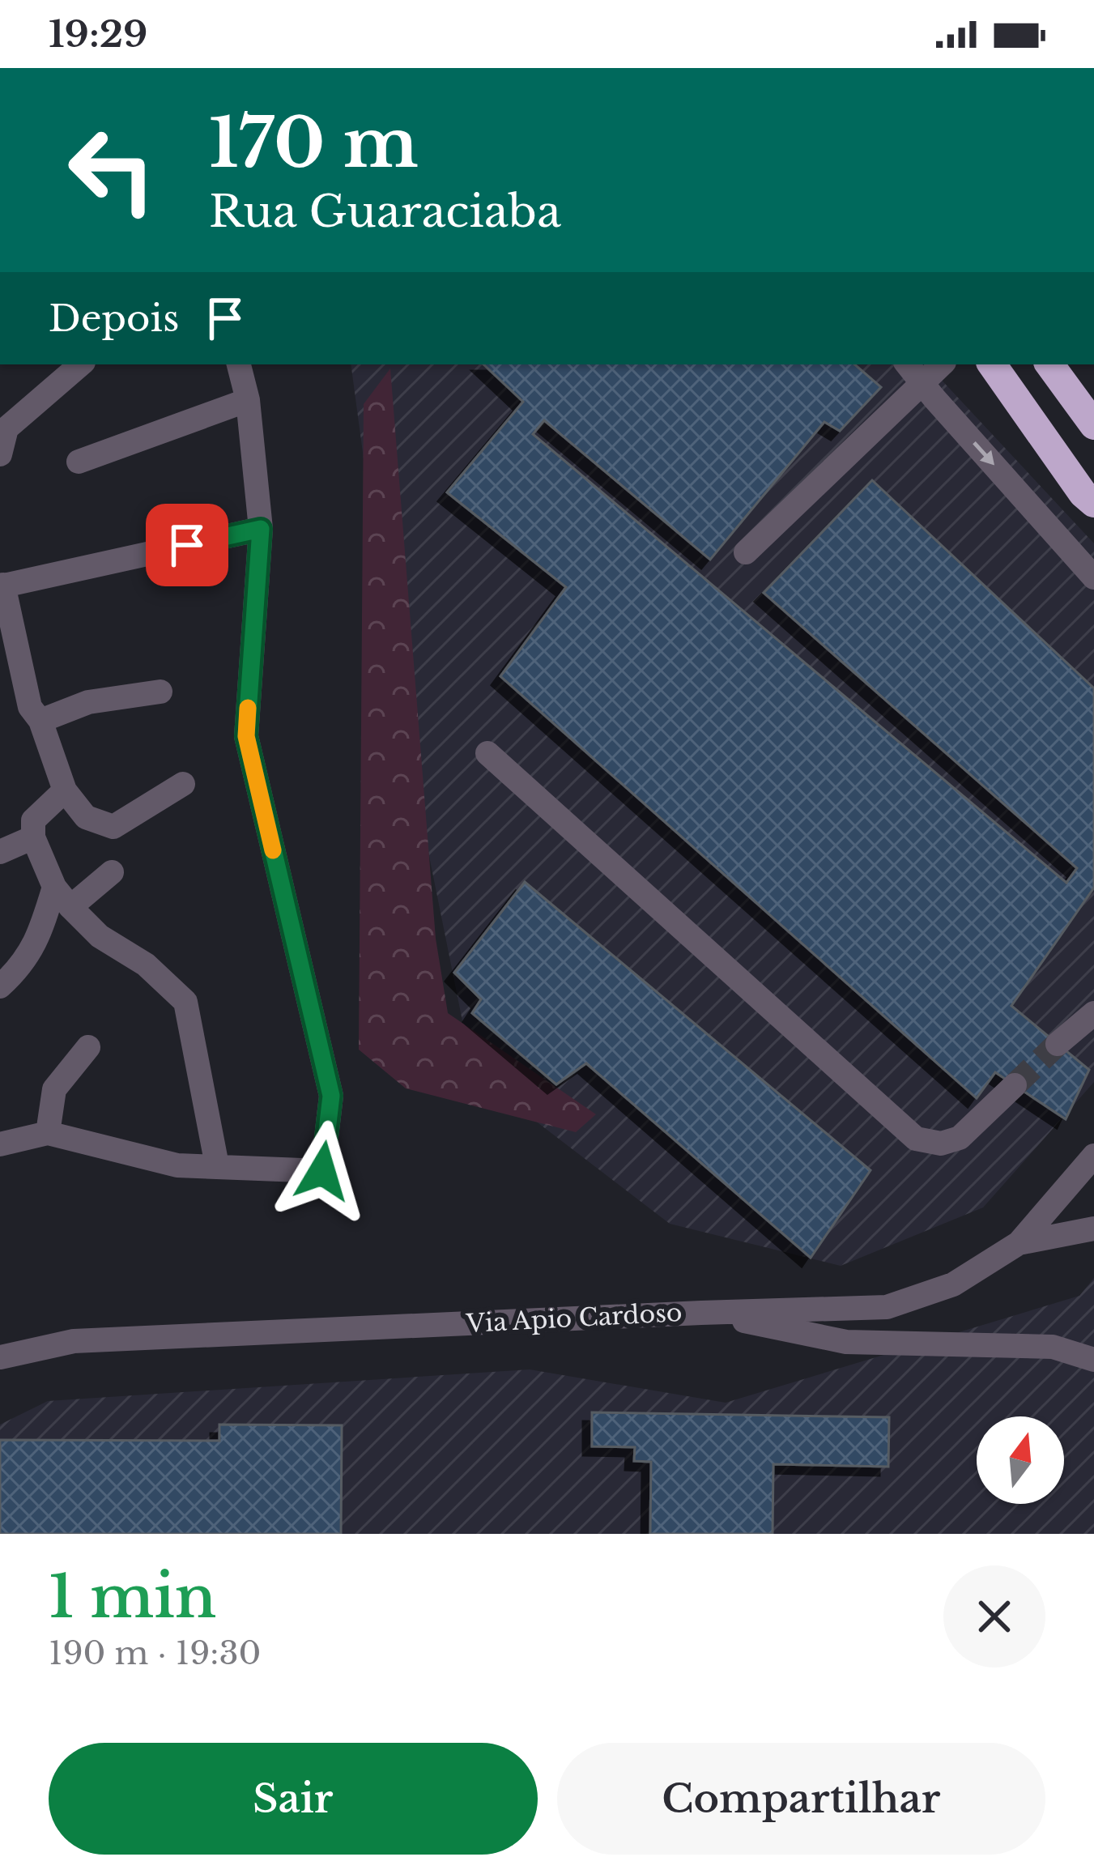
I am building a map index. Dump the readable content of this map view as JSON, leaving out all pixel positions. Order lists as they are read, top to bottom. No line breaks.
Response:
{"streets":{"street":["Via Apio Cardoso"]},"north":"top","page":{"status":"19:29","turn":["170 m","Rua Guaraciaba"],"then":"Depois","heading":["1 min","190 m · 19:30"],"buttons":["Sair","Compartilhar"]}}
